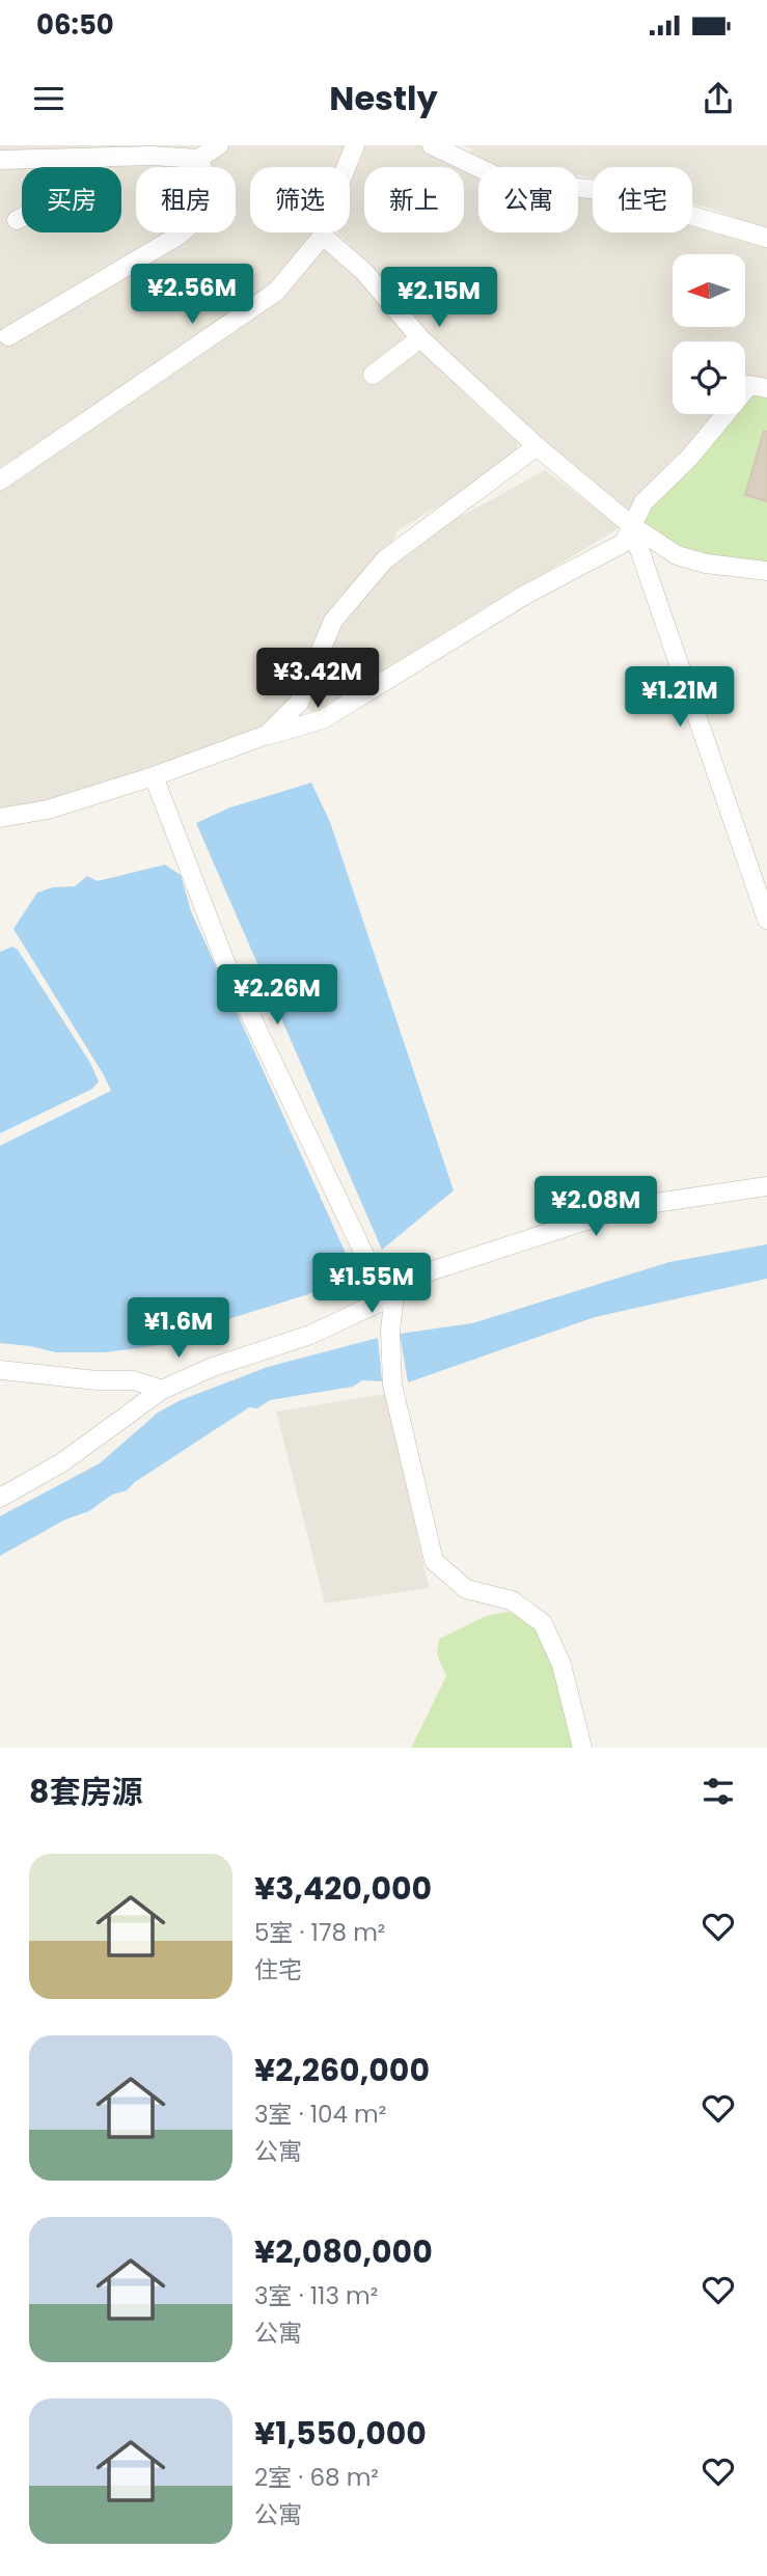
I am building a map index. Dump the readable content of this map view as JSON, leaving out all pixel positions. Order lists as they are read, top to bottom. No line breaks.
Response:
{"north":"left","page":{"status":"06:50","header":"Nestly","chip":["买房","租房","筛选","新上","公寓","住宅"],"price":["¥2.56M","¥2.15M","¥3.42M","¥1.21M","¥2.26M","¥2.08M","¥1.55M","¥1.6M"],"heading":"8套房源","list":[{"name":"¥3,420,000","note":"5室 · 178 m² · 住宅"},{"name":"¥2,260,000","note":"3室 · 104 m² · 公寓"},{"name":"¥2,080,000","note":"3室 · 113 m² · 公寓"},{"name":"¥1,550,000","note":"2室 · 68 m² · 公寓"}]}}
